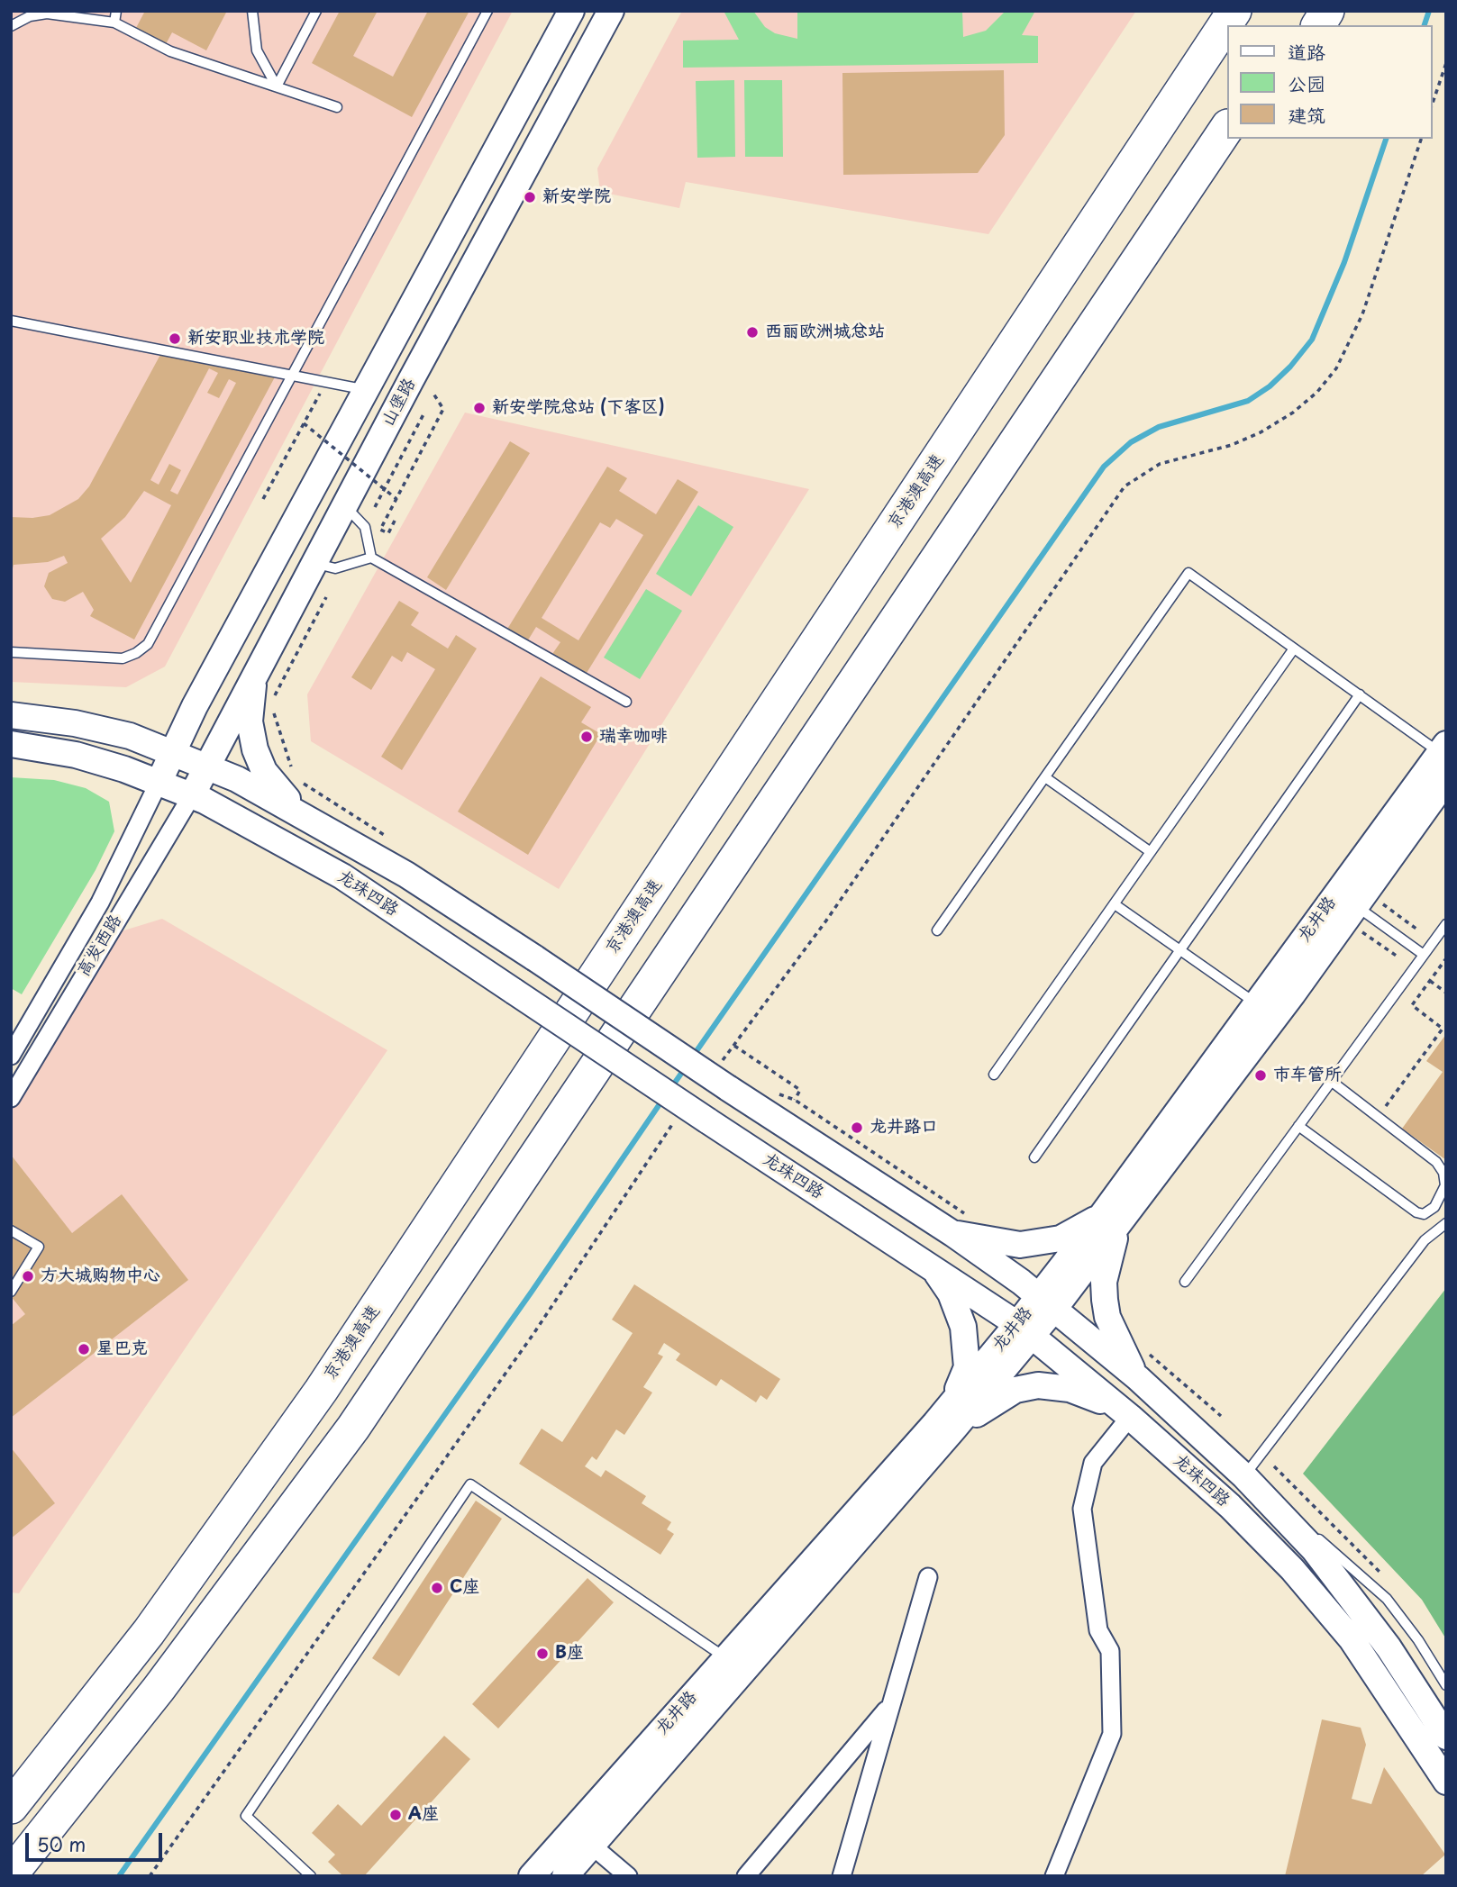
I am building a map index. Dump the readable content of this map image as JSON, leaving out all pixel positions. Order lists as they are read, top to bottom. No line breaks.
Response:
{"streets":{"highway":["京港澳高速"],"main road":["山堡路","龙珠四路","龙井路"],"street":["高发西路"]},"crossings":[["山堡路","龙珠四路"],["山堡路","高发西路"],["龙珠四路","龙井路"],["龙珠四路","高发西路"]],"places":["新安学院","西丽欧洲城总站","新安职业技术学院","新安学院总站 (下客区)","瑞幸咖啡","市车管所","龙井路口","方大城购物中心","星巴克","C座","B座","A座"],"legend":["道路","公园","建筑"],"scale_bar":"50 m"}
